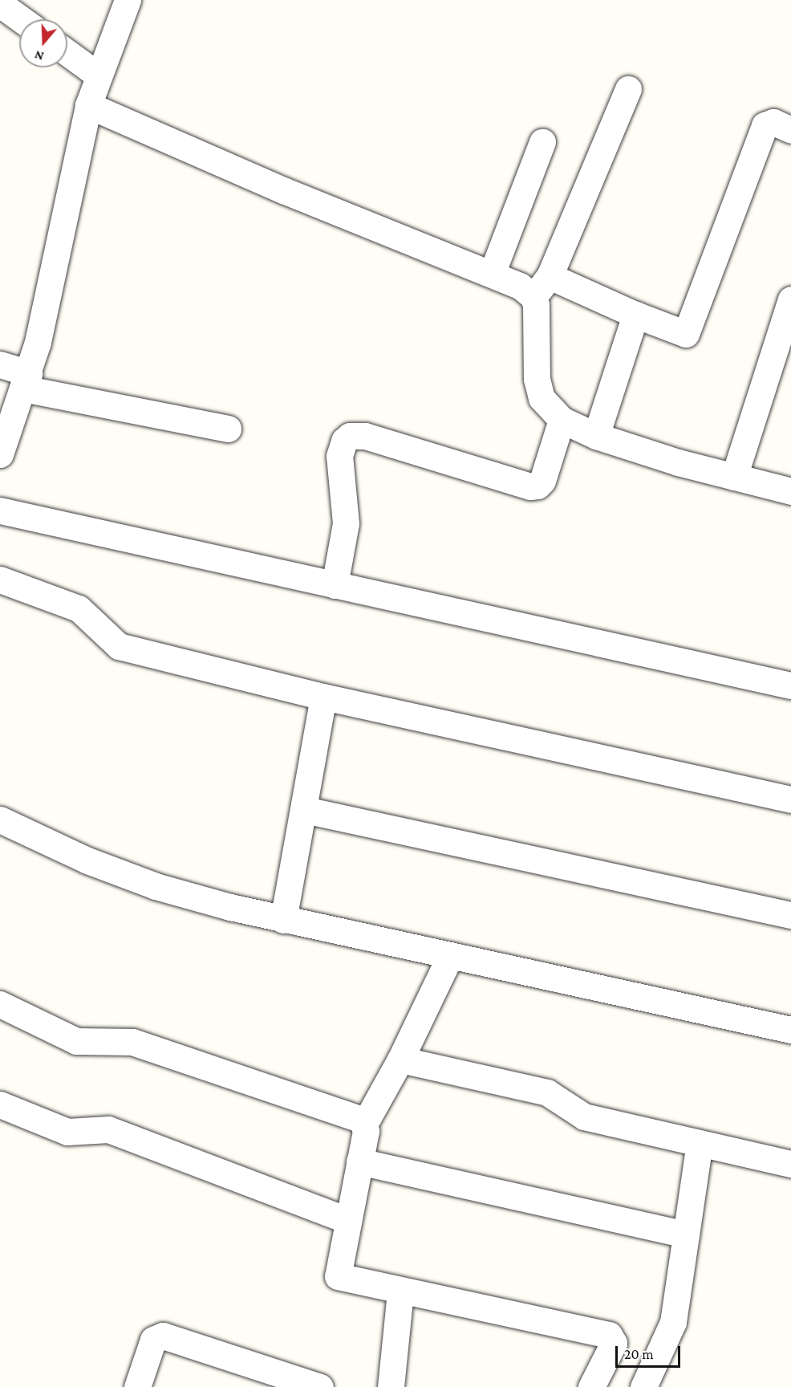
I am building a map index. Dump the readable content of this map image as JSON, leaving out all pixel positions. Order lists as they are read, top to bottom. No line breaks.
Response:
{"scale_bar":"20 m","north":"bottom"}
